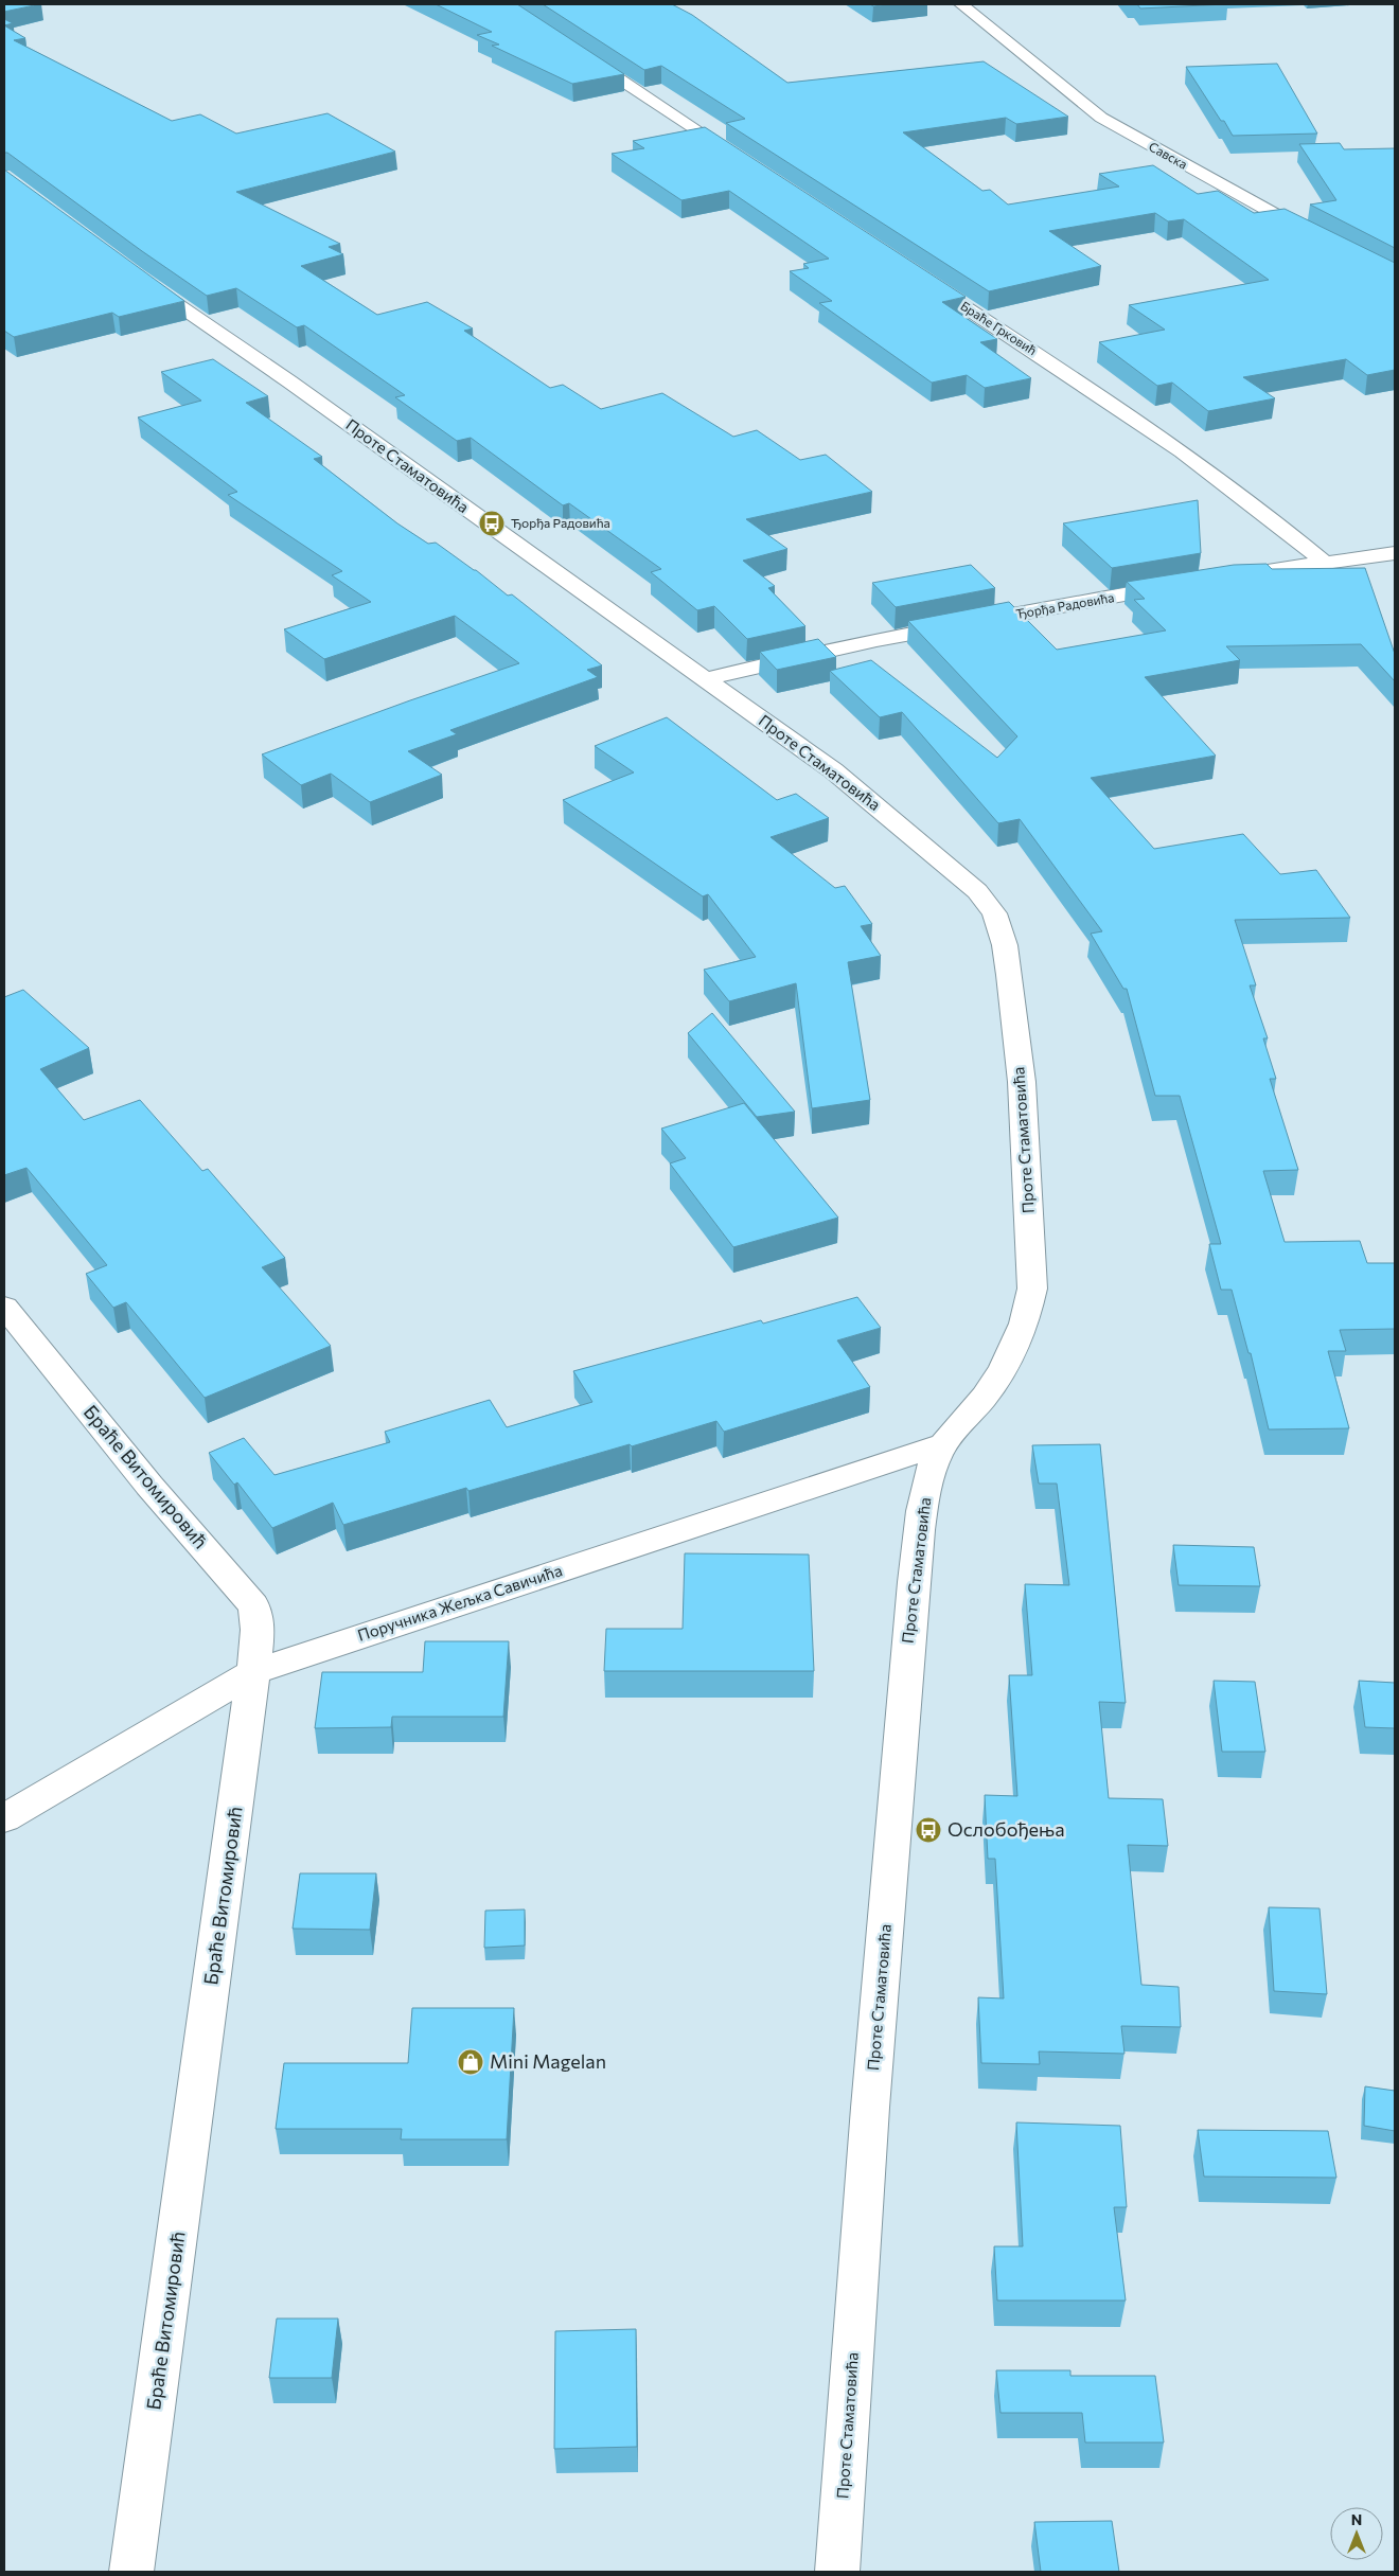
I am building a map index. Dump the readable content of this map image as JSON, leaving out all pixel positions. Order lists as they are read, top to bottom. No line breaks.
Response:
{"streets":{"street":["Савска","Браће Грковић","Проте Стаматовића","Ђорђа Радовића","Браће Витомировић","Поручника Жељка Савичића"]},"crossings":[["Проте Стаматовића","Ђорђа Радовића"],["Проте Стаматовића","Поручника Жељка Савичића"],["Браће Витомировић","Поручника Жељка Савичића"]],"places":{"bus stop":["Ђорђа Радовића","Ослобођења"],"shop":["Mini Magelan"]},"north":"top"}
